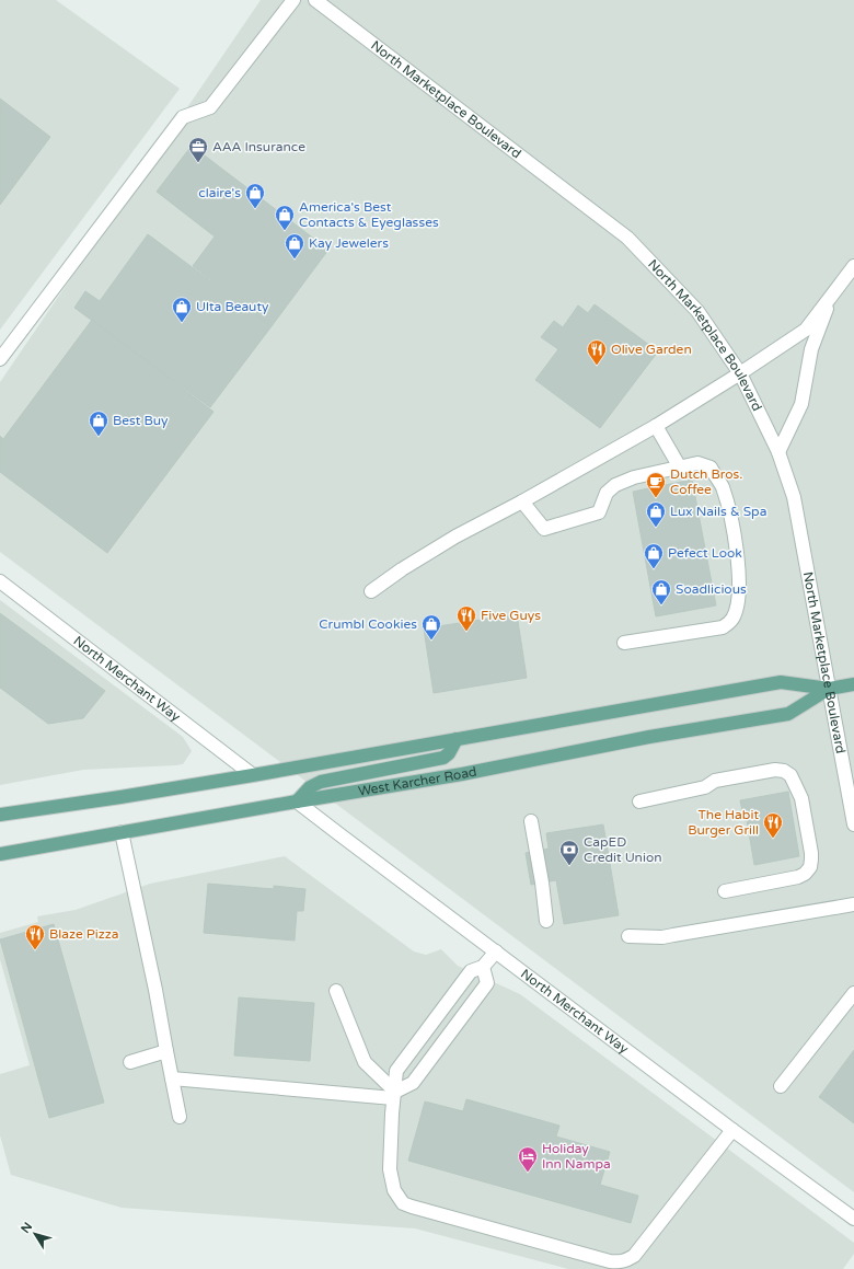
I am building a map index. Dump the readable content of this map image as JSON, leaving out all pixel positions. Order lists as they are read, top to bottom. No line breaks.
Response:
{"streets":{"main road":["West Karcher Road"],"street":["North Marketplace Boulevard","North Merchant Way"]},"crossings":[["North Marketplace Boulevard","West Karcher Road"],["North Merchant Way","West Karcher Road"]],"places":{"office":["AAA Insurance"],"shop":["claire's","America's Best Contacts & Eyeglasses","Kay Jewelers","Ulta Beauty","Best Buy","Lux Nails & Spa","Pefect Look","Soadlicious","Crumbl Cookies"],"restaurant":["Olive Garden","Five Guys","The Habit Burger Grill","Blaze Pizza"],"cafe":["Dutch Bros. Coffee"],"bank":["CapED Credit Union"],"hotel":["Holiday Inn Nampa"]},"north":"top left"}
